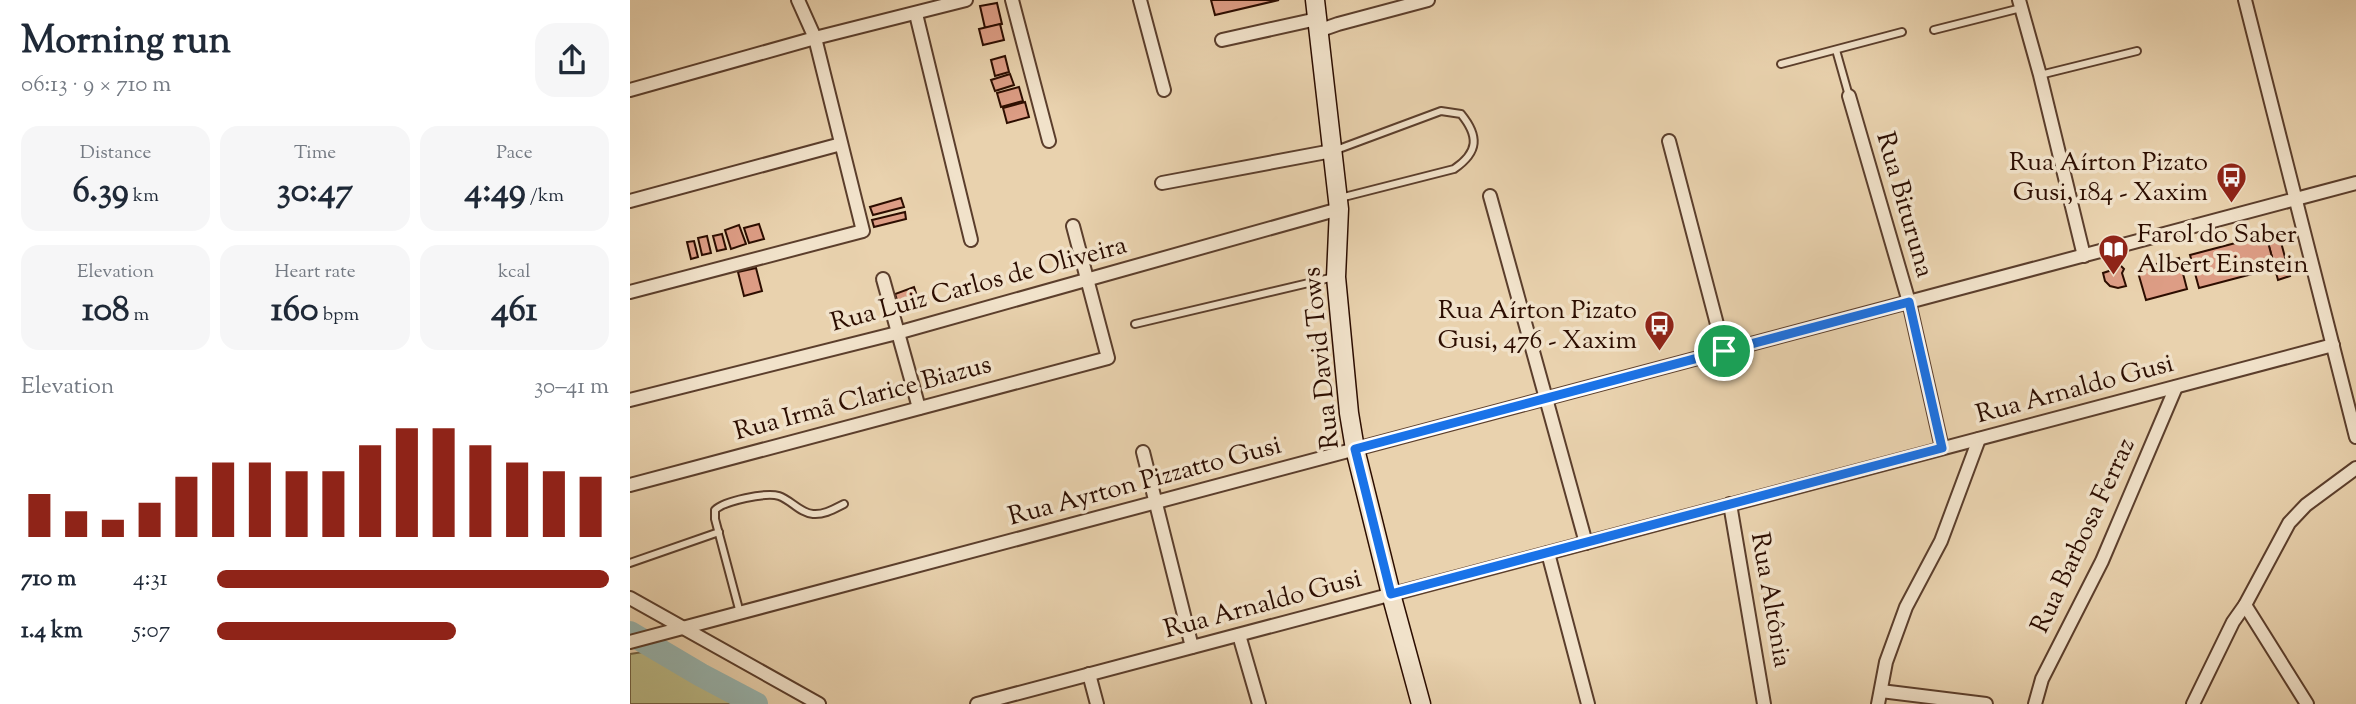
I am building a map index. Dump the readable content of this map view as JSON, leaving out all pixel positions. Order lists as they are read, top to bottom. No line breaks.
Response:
{"streets":{"street":["Rua Bituruna","Rua Luiz Carlos de Oliveira","Rua David Tows","Rua Arnaldo Gusi","Rua Irmã Clarice Biazus","Rua Ayrton Pizzatto Gusi","Rua Barbosa Ferraz","Rua Altônia"]},"crossings":[["Rua Bituruna","Rua Arnaldo Gusi"],["Rua Bituruna","Rua Ayrton Pizzatto Gusi"],["Rua Luiz Carlos de Oliveira","Rua David Tows"],["Rua Luiz Carlos de Oliveira","Rua Irmã Clarice Biazus"],["Rua David Tows","Rua Arnaldo Gusi"],["Rua David Tows","Rua Ayrton Pizzatto Gusi"],["Rua Arnaldo Gusi","Rua Barbosa Ferraz"],["Rua Arnaldo Gusi","Rua Altônia"]],"places":{"bus stop":["Rua Aírton Pizato Gusi, 184 - Xaxim","Rua Aírton Pizato Gusi, 476 - Xaxim"],"library":["Farol do Saber Albert Einstein"]},"page":{"heading":["Morning run","06:13 · 9 × 710 m"],"stats":[["Distance","6.39 km"],["Time","30:47"],["Pace","4:49 /km"],["Elevation","108 m"],["Heart rate","160 bpm"],["kcal","461"]],"chart":["Elevation","30–41 m"],"list":[{"name":"710 m","note":"4:31"},{"name":"1.4 km","note":"5:07"}]}}
